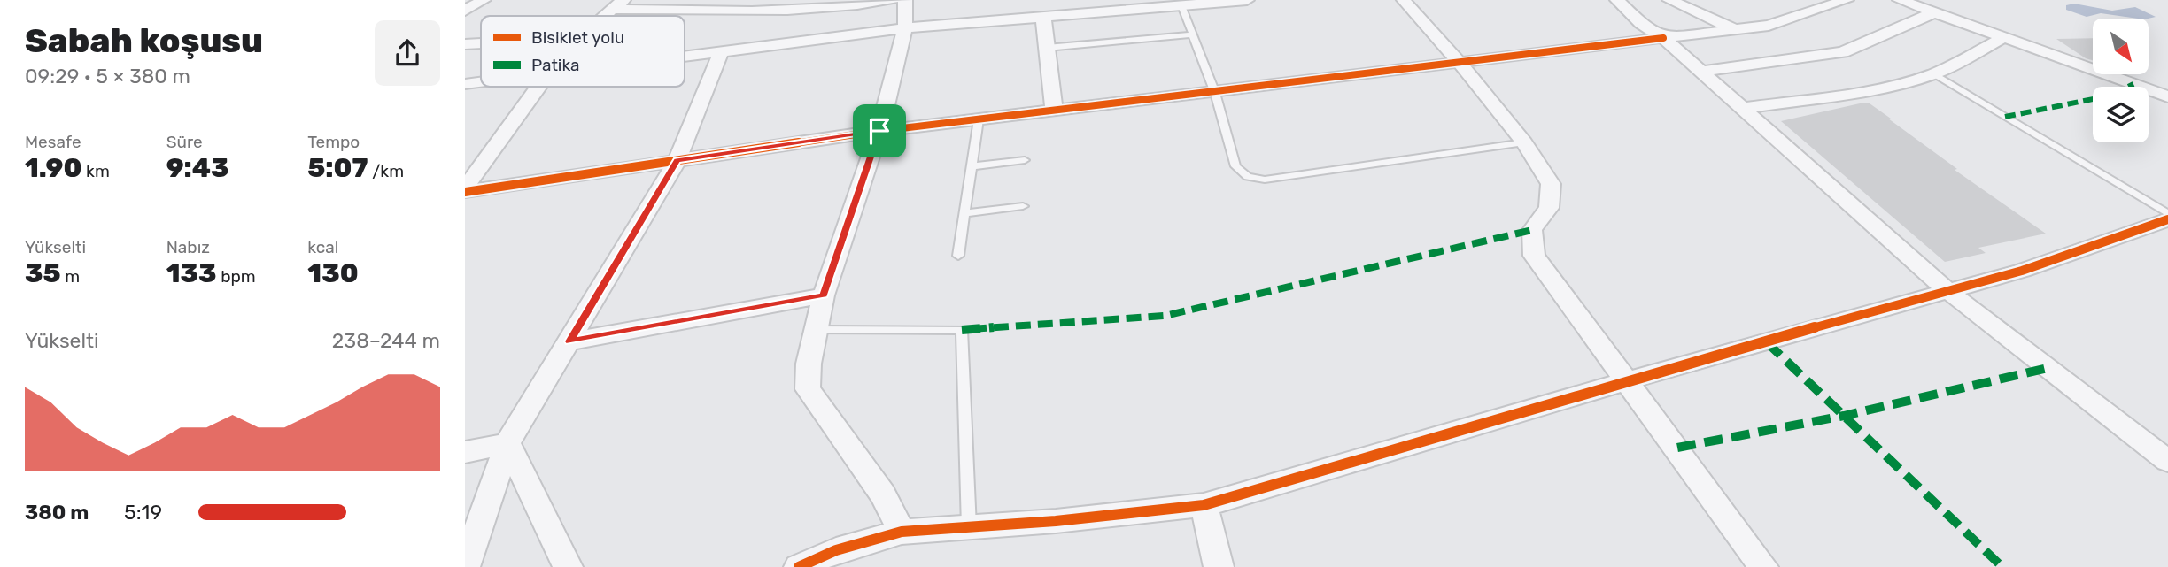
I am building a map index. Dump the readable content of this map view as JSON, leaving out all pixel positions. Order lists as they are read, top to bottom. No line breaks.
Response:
{"legend":["Bisiklet yolu","Patika"],"north":"bottom right","page":{"heading":["Sabah koşusu","09:29 · 5 × 380 m"],"stats":[["Mesafe","1.90 km"],["Süre","9:43"],["Tempo","5:07 /km"],["Yükselti","35 m"],["Nabız","133 bpm"],["kcal","130"]],"chart":["Yükselti","238–244 m"],"list":[{"name":"380 m","note":"5:19"}]}}
